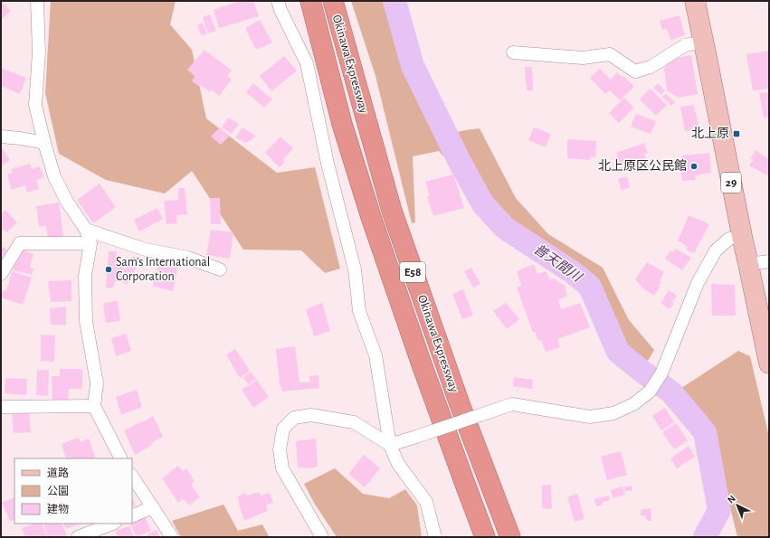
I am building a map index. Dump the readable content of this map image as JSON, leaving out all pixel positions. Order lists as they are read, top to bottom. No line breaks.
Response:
{"streets":{"highway":["Okinawa Expressway","E58"],"main road":["29"]},"water":["普天間川"],"places":{"transit":["北上原"],"other":["北上原区公民館","Sam's International Corporation"]},"legend":["道路","公園","建物"],"north":"top left"}
